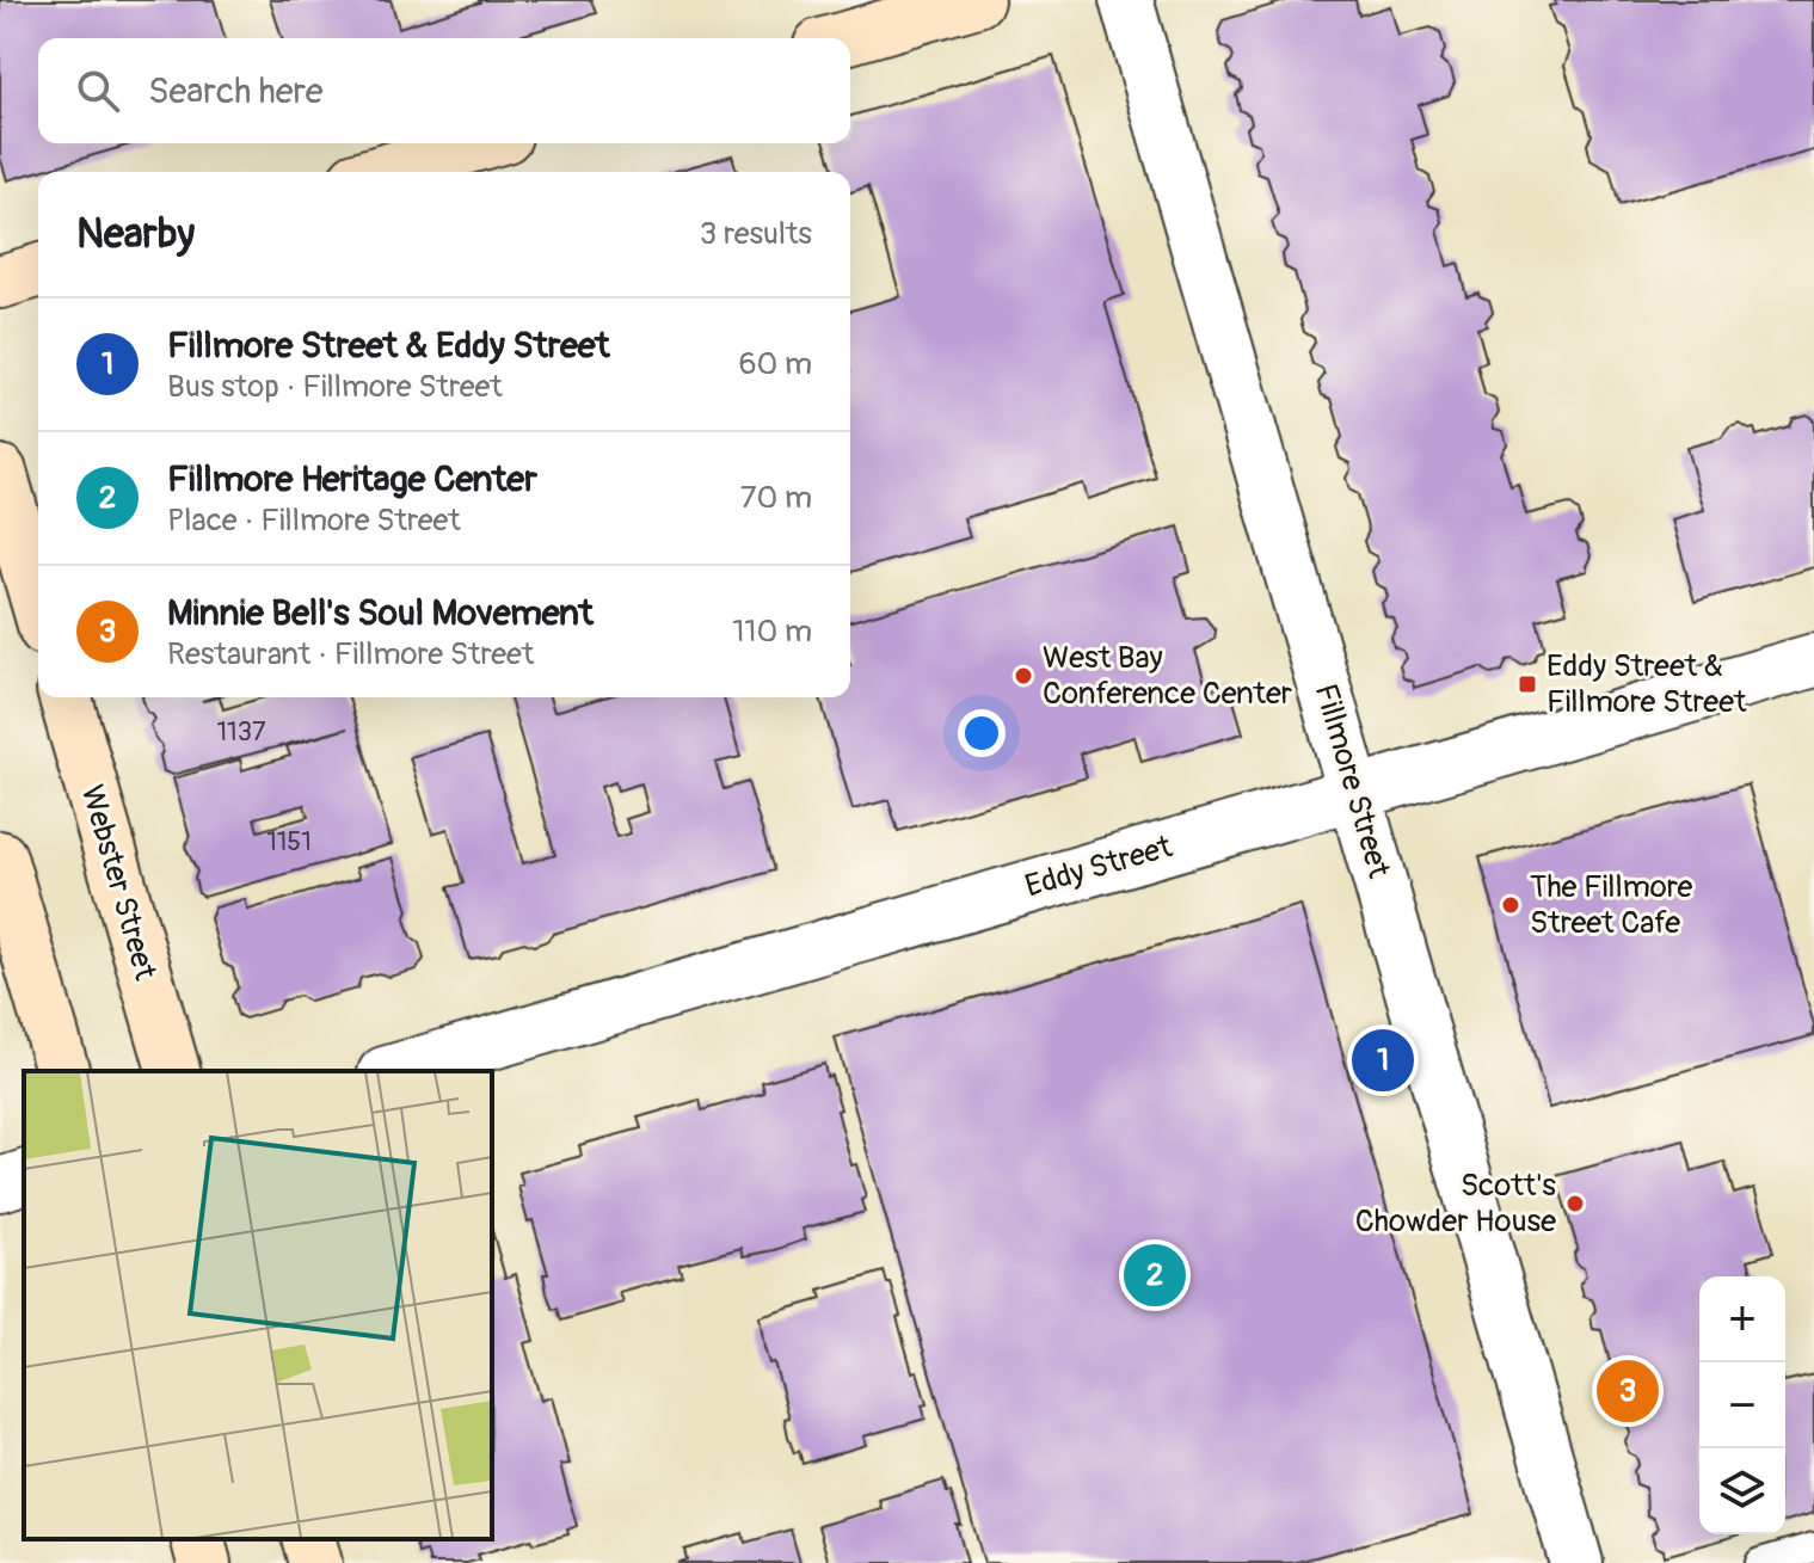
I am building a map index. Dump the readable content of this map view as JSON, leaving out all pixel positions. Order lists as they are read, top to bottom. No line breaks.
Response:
{"streets":{"main road":["Webster Street"],"street":["Fillmore Street","Eddy Street"]},"crossings":[["Fillmore Street","Eddy Street"]],"places":{"other":["West Bay Conference Center","The Fillmore Street Cafe","Scott's Chowder House"],"transit":["Eddy Street & Fillmore Street"]},"house_numbers":["1137","1151"],"page":{"search":"Search here","heading":["Nearby","3 results"],"list":[{"mark":"1","name":"Fillmore Street & Eddy Street","note":"Bus stop · Fillmore Street","value":"60 m"},{"mark":"2","name":"Fillmore Heritage Center","note":"Place · Fillmore Street","value":"70 m"},{"mark":"3","name":"Minnie Bell's Soul Movement","note":"Restaurant · Fillmore Street","value":"110 m"}],"pins":["1","2","3"],"map_buttons":["+","−"]}}
